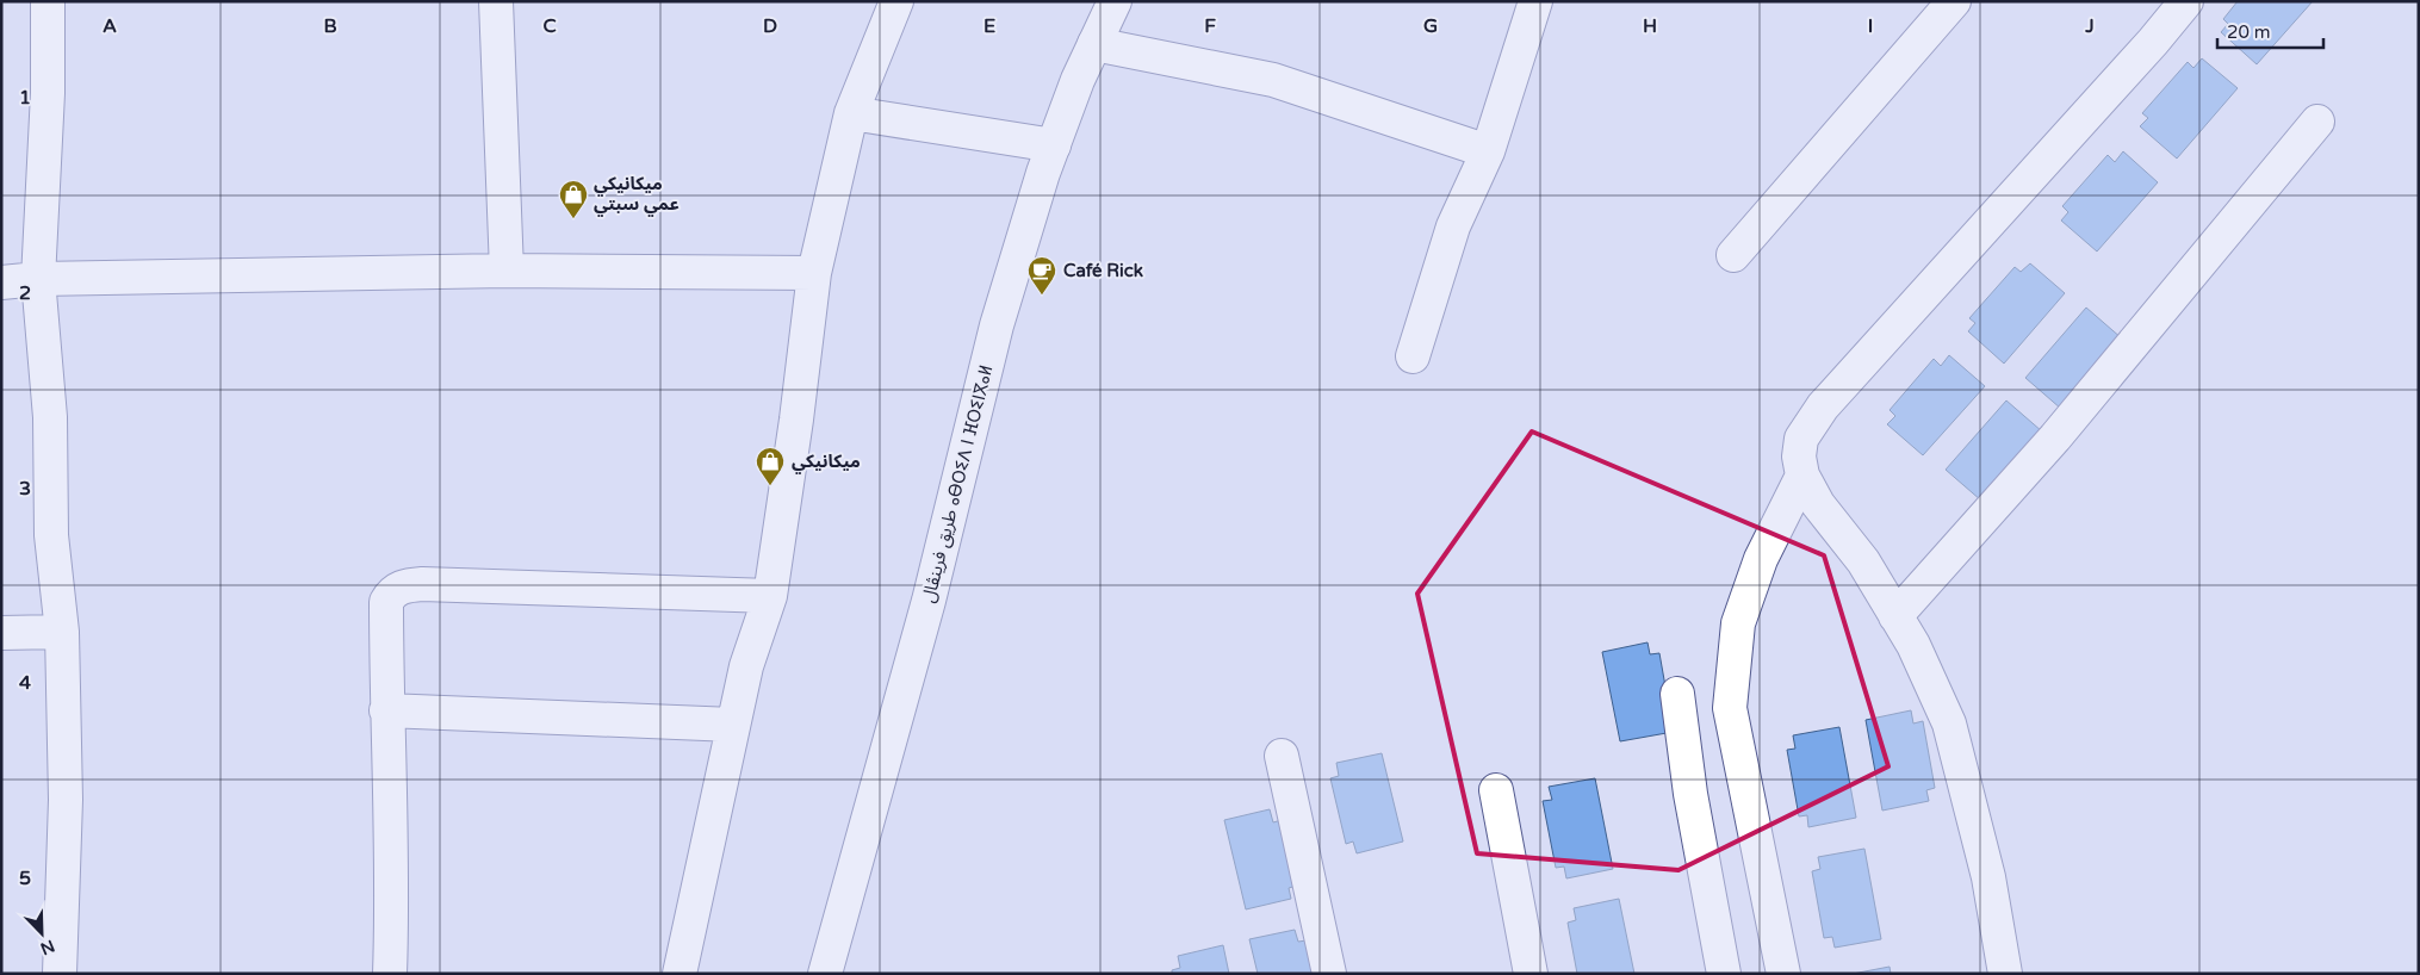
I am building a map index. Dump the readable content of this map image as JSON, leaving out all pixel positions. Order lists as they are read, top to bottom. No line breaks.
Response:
{"streets":{"street":["طريق فرينڨال ⴰⴱⵔⵉⴷ ⵏ ⴼⵔⵉⵏⴳⴰⵍ"]},"places":{"shop":["ميكانيكي عمي سبتي","ميكانيكي"],"cafe":["Café Rick"]},"scale_bar":"20 m","north":"bottom right","grid":{"columns":["A","B","C","D","E","F","G","H","I","J"],"rows":["1","2","3","4","5"]}}
